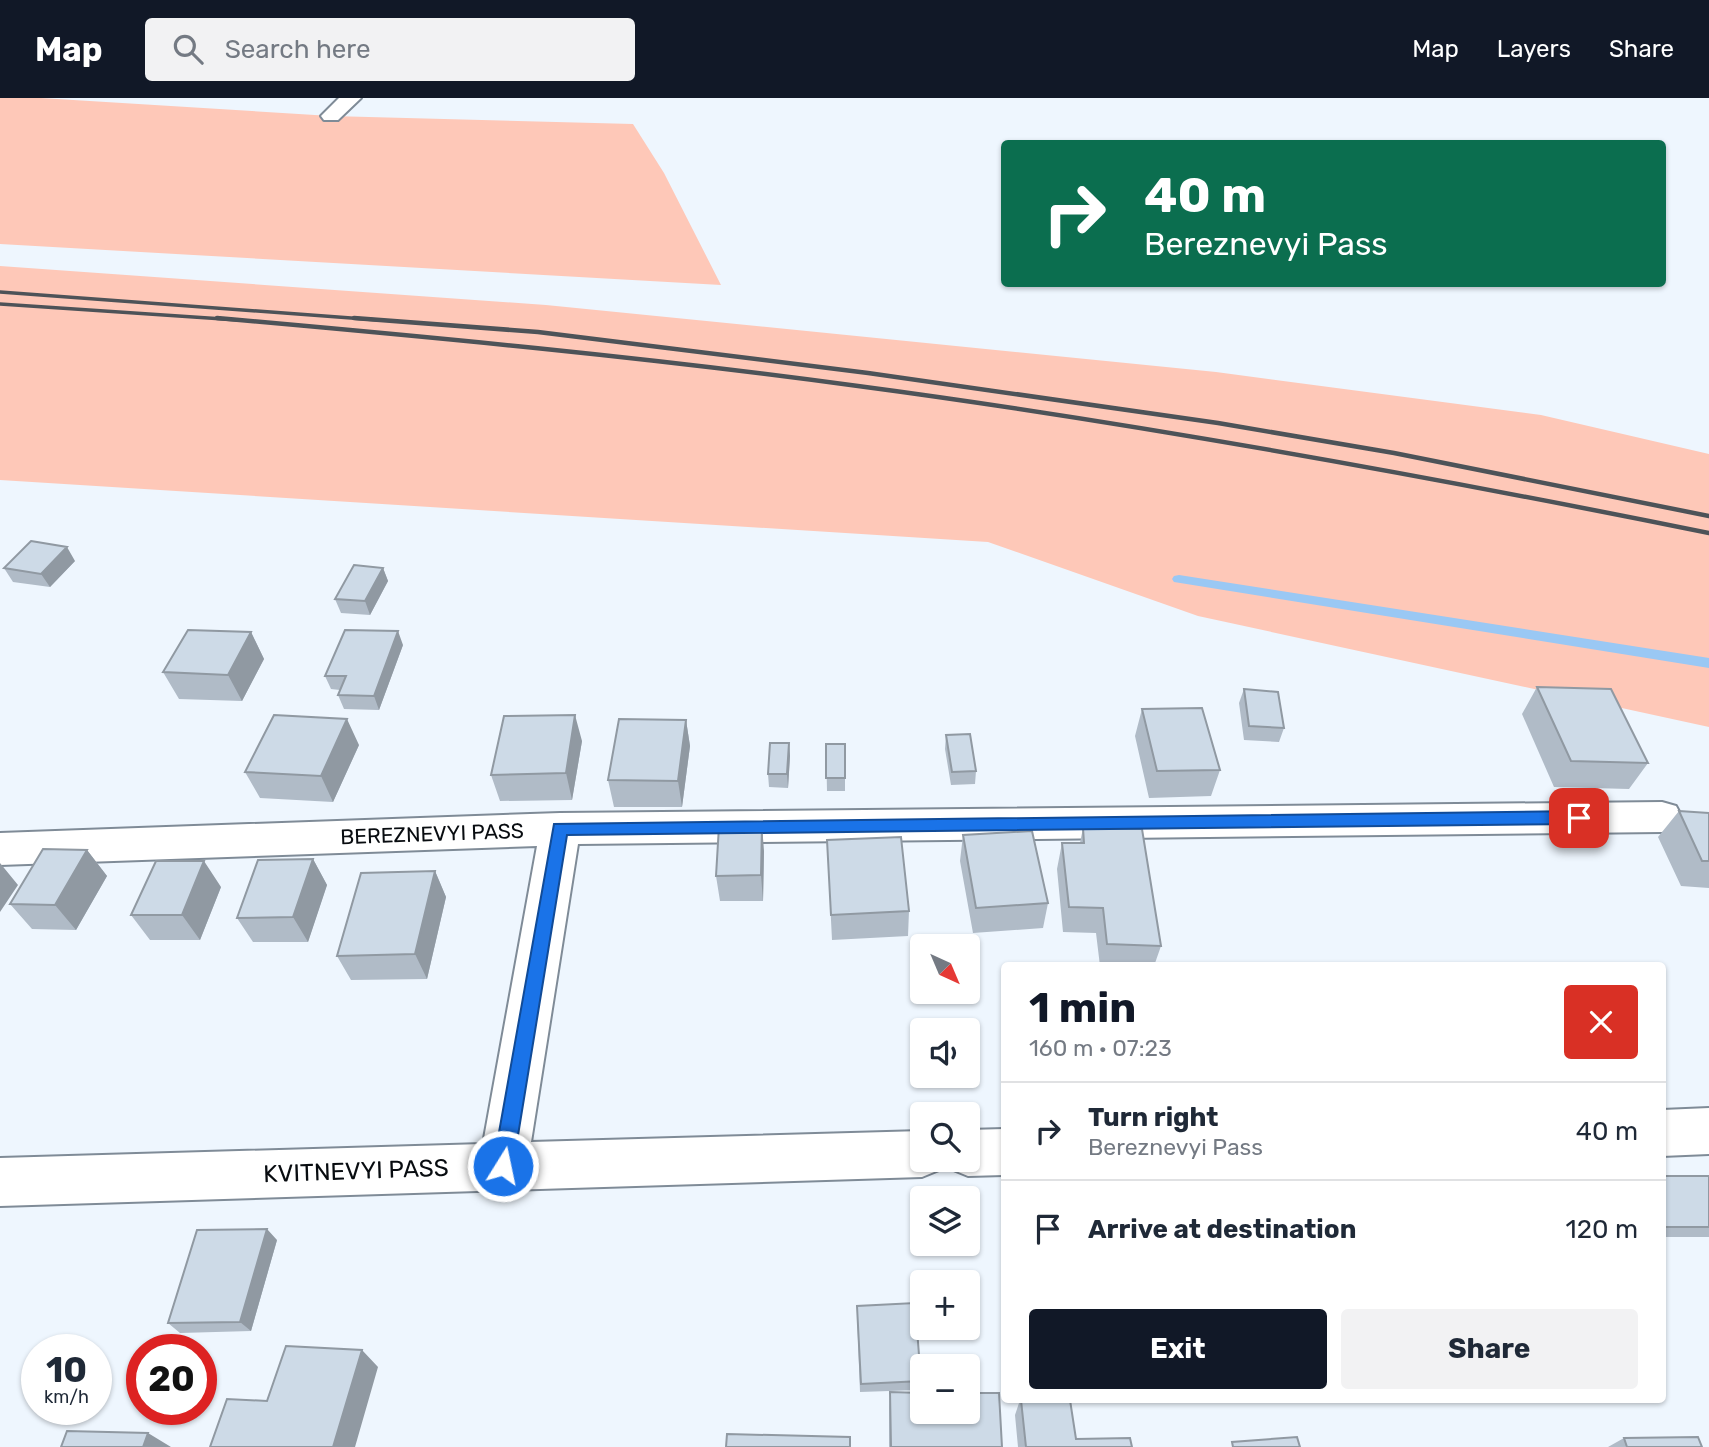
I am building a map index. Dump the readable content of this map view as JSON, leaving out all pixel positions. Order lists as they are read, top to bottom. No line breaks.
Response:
{"streets":{"street":["BEREZNEVYI PASS","KVITNEVYI PASS"]},"north":"bottom right","page":{"header":"Map","search":"Search here","nav":["Map","Layers","Share"],"turn":["40 m","Bereznevyi Pass"],"map_buttons":["+","−"],"heading":["1 min","160 m · 07:23"],"list":[{"name":"Turn right","note":"Bereznevyi Pass","value":"40 m"},{"name":"Arrive at destination","value":"120 m"}],"buttons":["Exit","Share"],"speed":"10 km/h","limit":"20"}}
